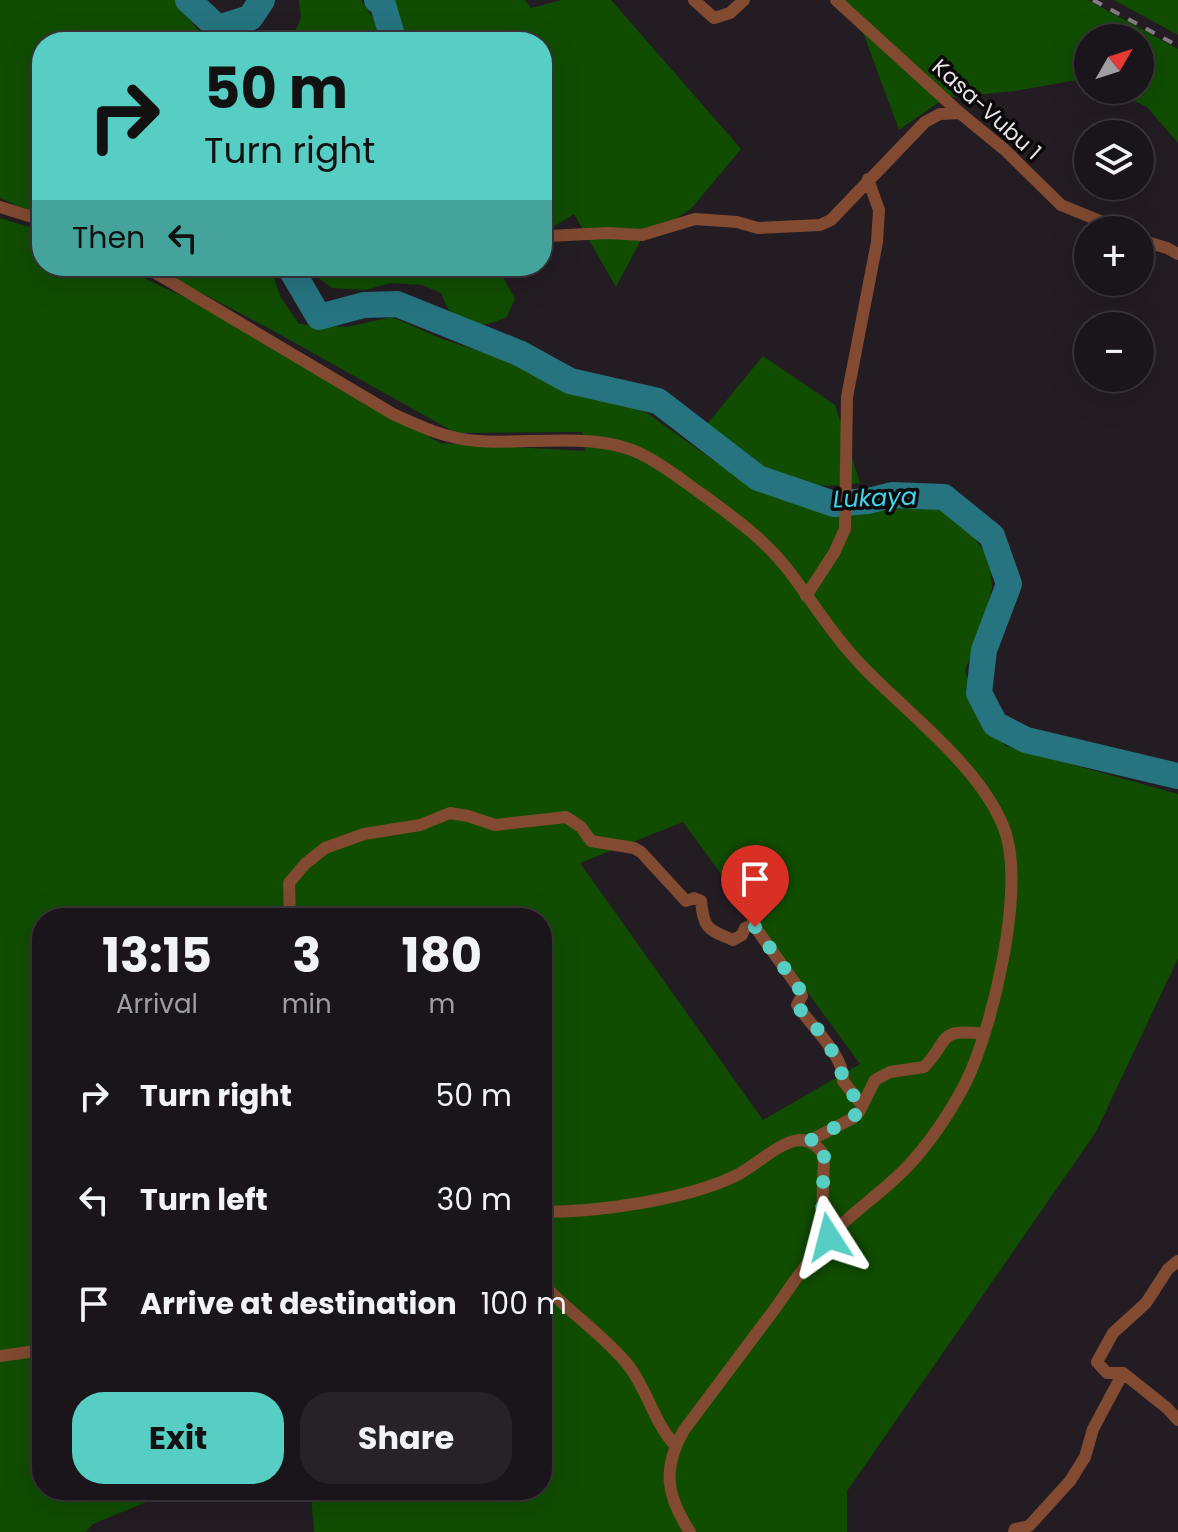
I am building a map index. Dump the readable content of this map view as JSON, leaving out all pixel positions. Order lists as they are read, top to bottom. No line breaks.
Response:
{"streets":{"street":["Kasa-Vubu 1"]},"water":["Lukaya"],"north":"top right","page":{"map_buttons":["+","−"],"turn":["50 m","Turn right"],"then":"Then","eta":["13:15","Arrival","3","min","180","m"],"list":[{"name":"Turn right","value":"50 m"},{"name":"Turn left","value":"30 m"},{"name":"Arrive at destination","value":"100 m"}],"buttons":["Exit","Share"]}}
